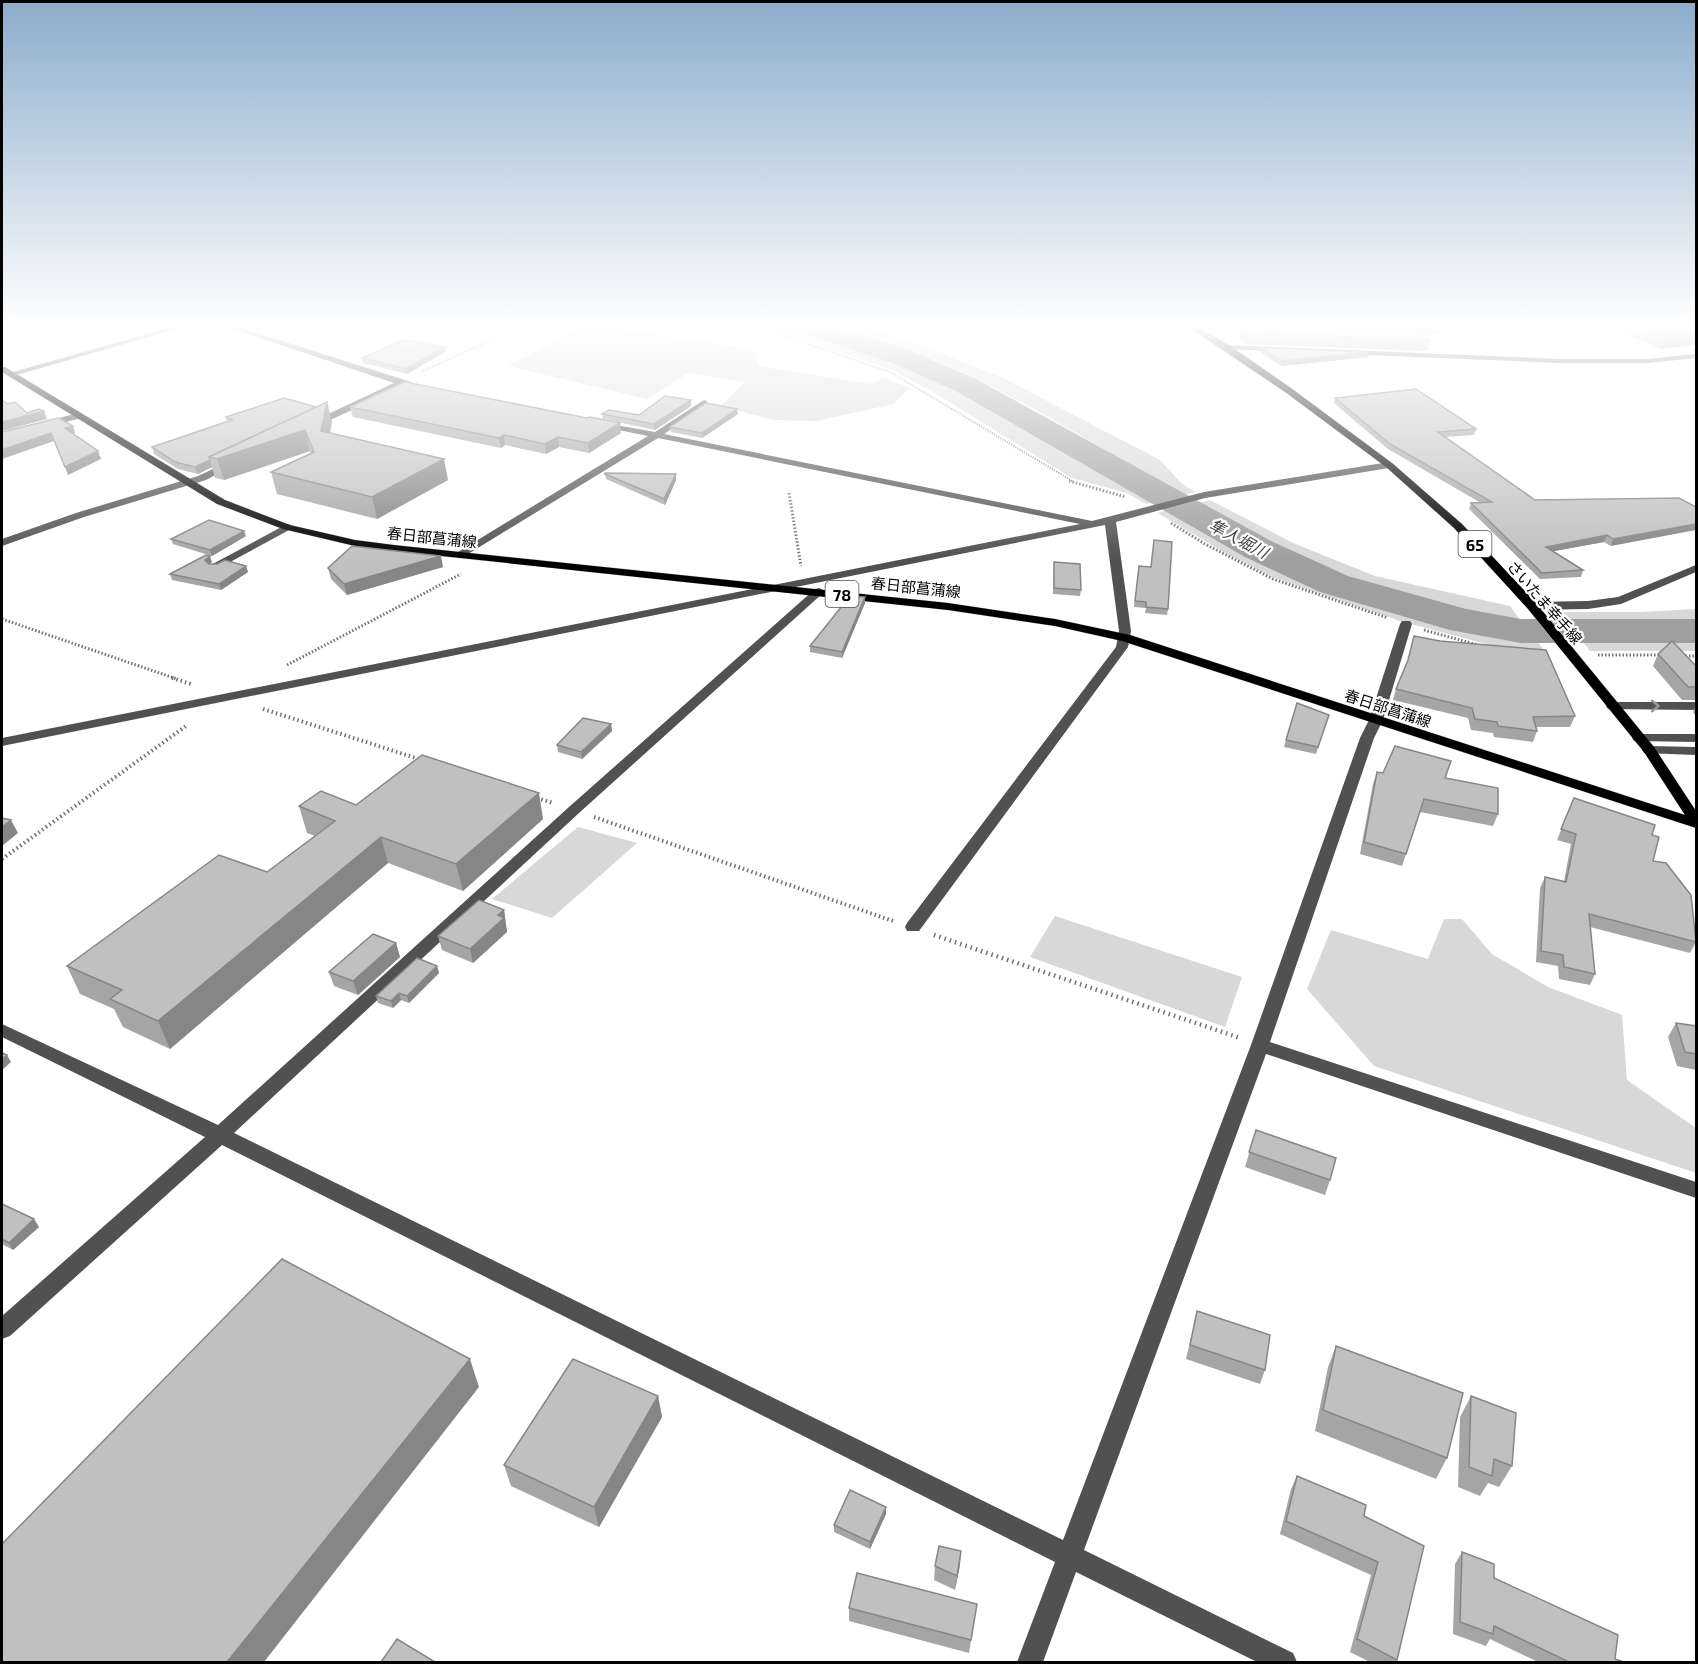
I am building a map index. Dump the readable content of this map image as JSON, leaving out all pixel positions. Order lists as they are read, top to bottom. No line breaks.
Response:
{"streets":{"main road":["春日部菖蒲線","65","78","さいたま幸手線"]},"crossings":[["春日部菖蒲線","さいたま幸手線"]],"water":["隼人堀川"]}
